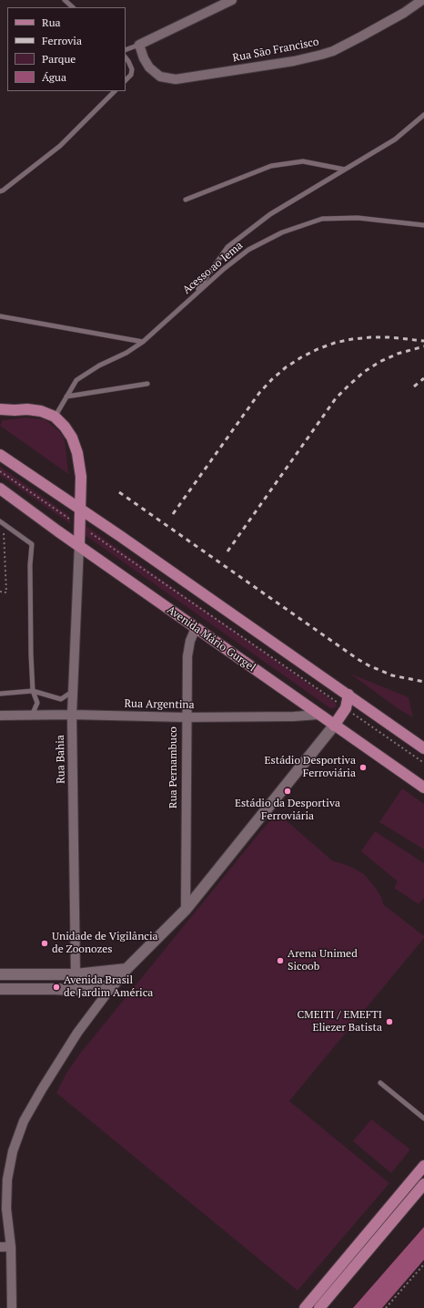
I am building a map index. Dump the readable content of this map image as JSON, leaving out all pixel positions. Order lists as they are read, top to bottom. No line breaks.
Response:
{"streets":{"main road":["Avenida Mário Gurgel"],"street":["Rua São Francisco","Rua Argentina","Rua Bahia","Rua Pernambuco"],"lane":["Acesso ao Iema"]},"crossings":[["Avenida Mário Gurgel","Rua Argentina"],["Avenida Mário Gurgel","Rua Bahia"],["Avenida Mário Gurgel","Rua Pernambuco"],["Rua Argentina","Rua Bahia"],["Rua Argentina","Rua Pernambuco"]],"places":["Estádio Desportiva Ferroviária","Estádio da Desportiva Ferroviária","Unidade de Vigilância de Zoonozes","Arena Unimed Sicoob","Avenida Brasil de Jardim América","CMEITI / EMEFTI Eliezer Batista"],"legend":["Rua","Ferrovia","Parque","Água"]}
